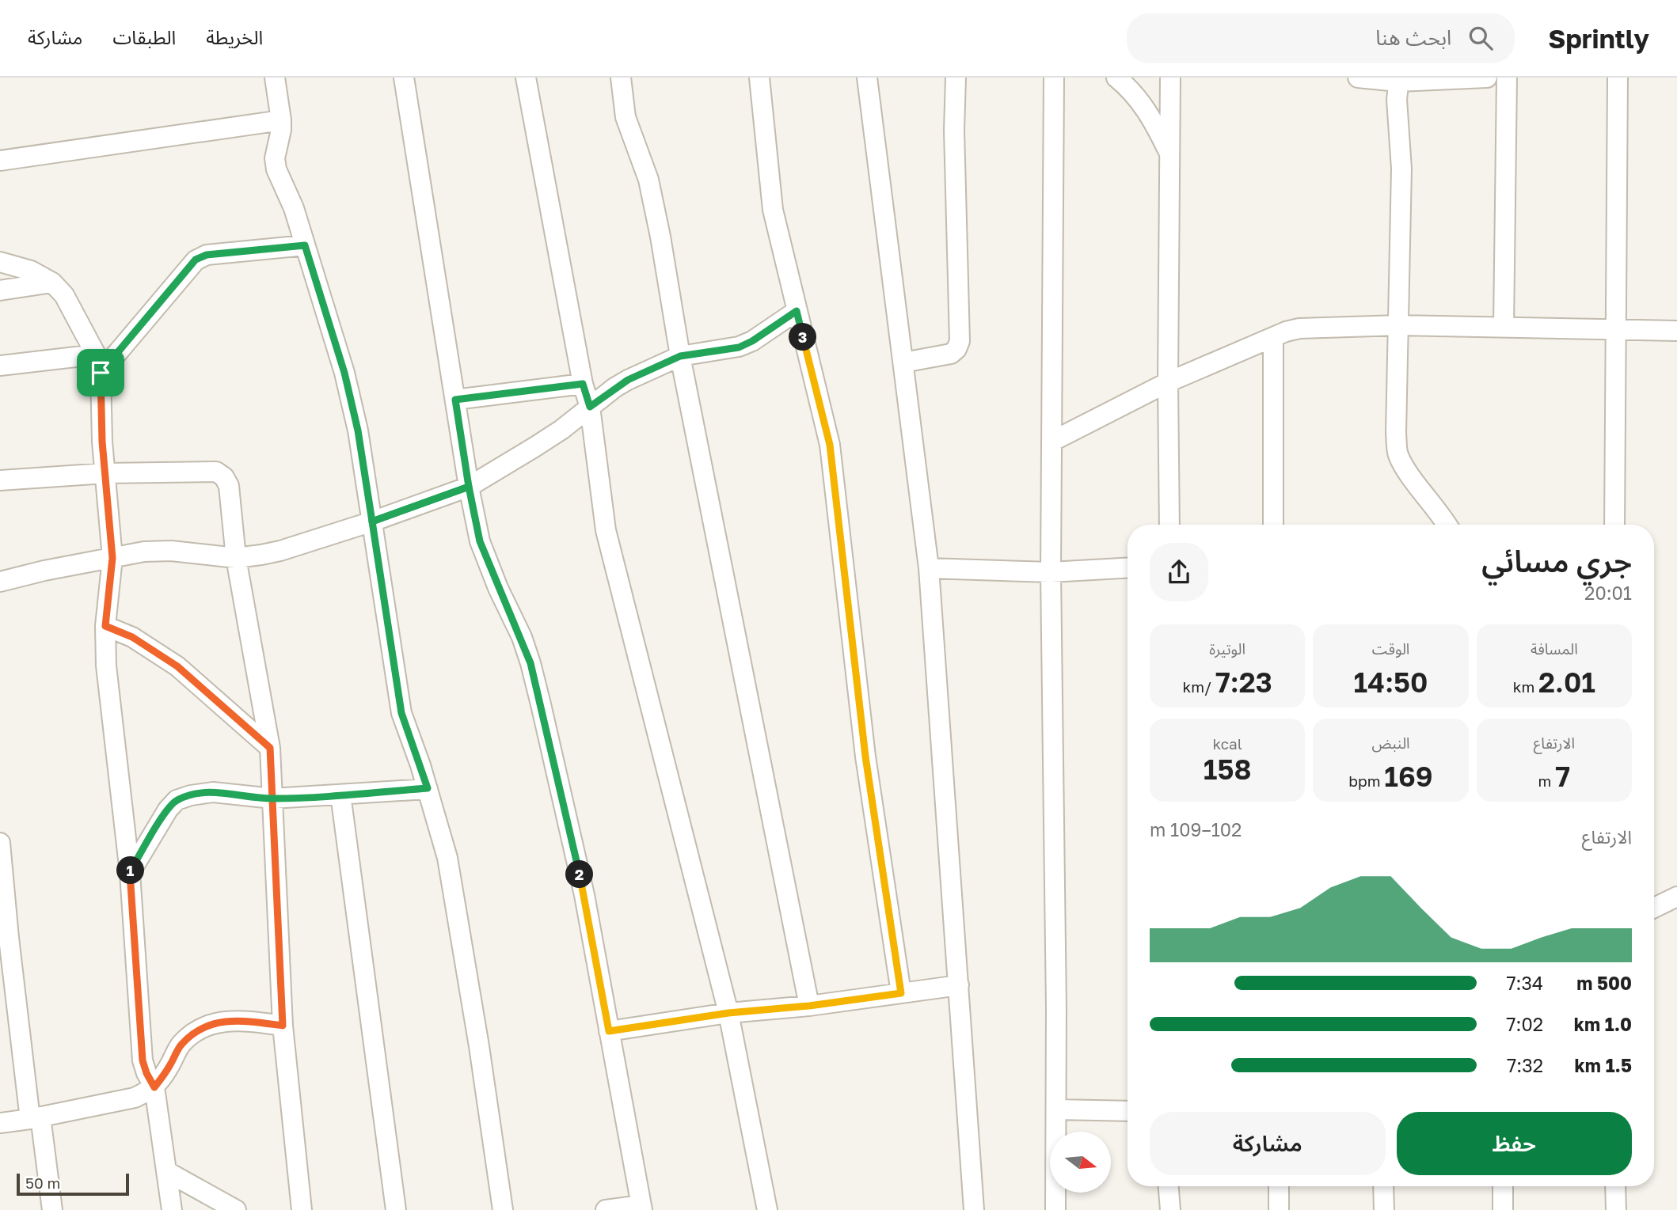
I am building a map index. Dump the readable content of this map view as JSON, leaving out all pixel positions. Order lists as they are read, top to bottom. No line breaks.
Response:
{"scale_bar":"50 m","north":"right","page":{"header":"Sprintly","search":"ابحث هنا","nav":["الخريطة","الطبقات","مشاركة"],"pins":["3","1","2"],"heading":["جري مسائي","20:01"],"stats":[["المسافة","2.01 km"],["الوقت","14:50"],["الوتيرة","7:23 /km"],["الارتفاع","7 m"],["النبض","169 bpm"],["kcal","158"]],"chart":["الارتفاع","102–109 m"],"list":[{"name":"500 m","note":"7:34"},{"name":"1.0 km","note":"7:02"},{"name":"1.5 km","note":"7:32"}],"buttons":["حفظ","مشاركة"],"scale":"50 m"}}
